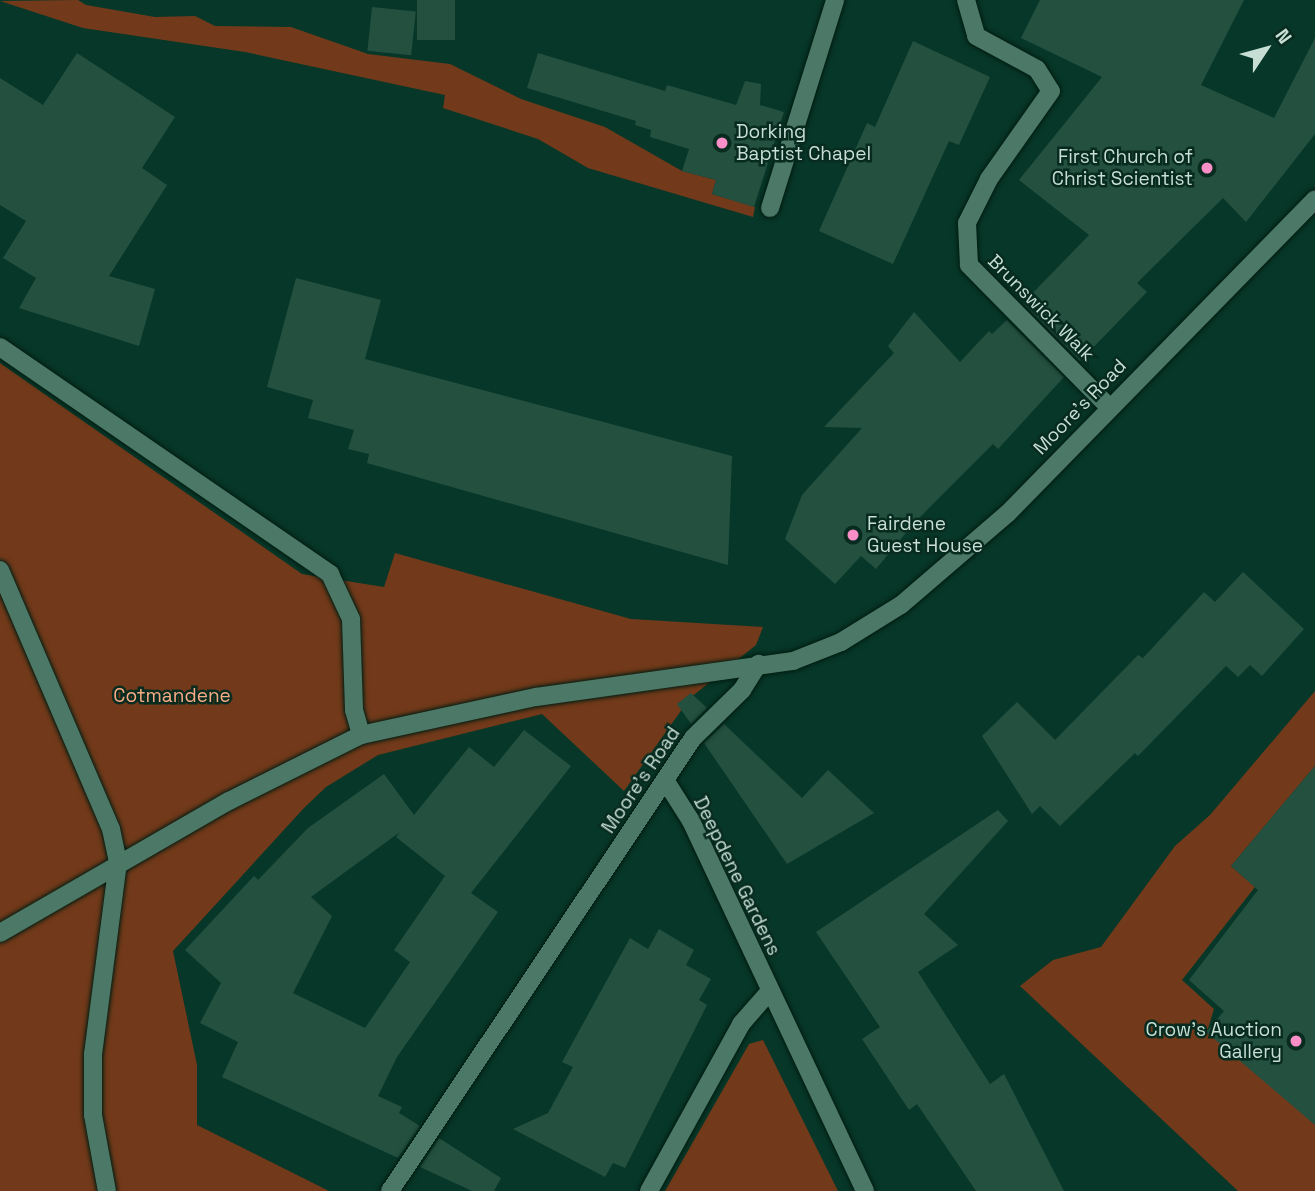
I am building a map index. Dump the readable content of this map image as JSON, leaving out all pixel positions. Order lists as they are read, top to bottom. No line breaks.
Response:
{"streets":{"street":["Brunswick Walk","Moore's Road","Deepdene Gardens"]},"crossings":[["Brunswick Walk","Moore's Road"],["Moore's Road","Deepdene Gardens"]],"parks":["Cotmandene"],"places":["Dorking Baptist Chapel","First Church of Christ Scientist","Fairdene Guest House","Crow's Auction Gallery"],"north":"top right"}
